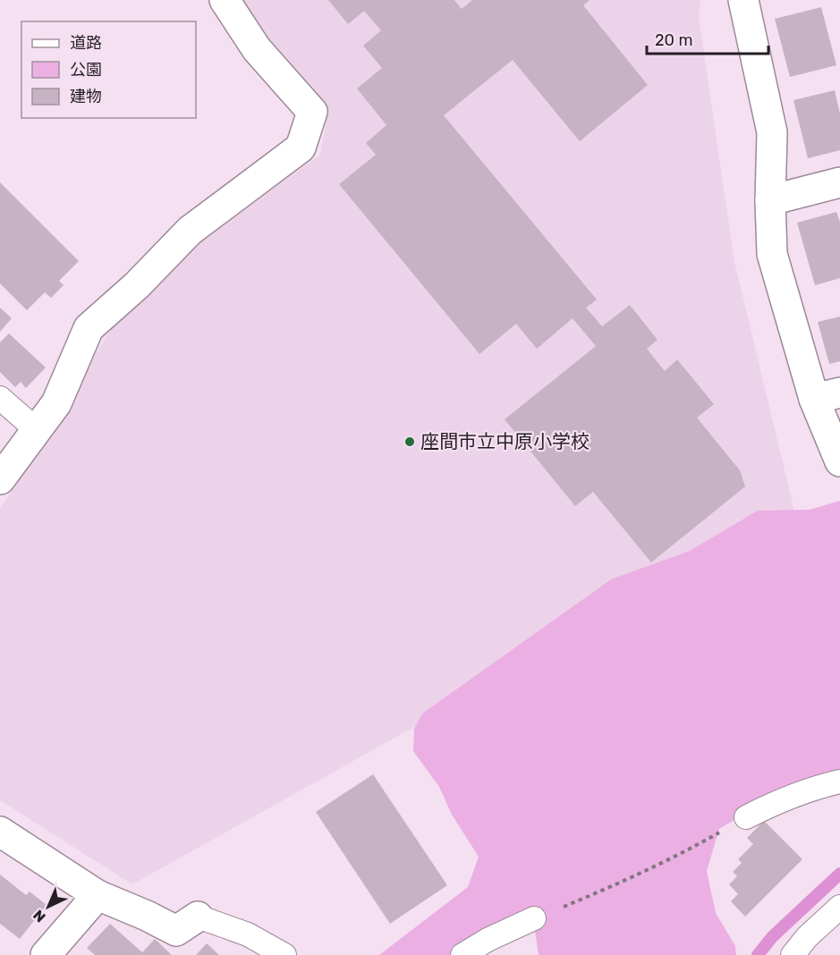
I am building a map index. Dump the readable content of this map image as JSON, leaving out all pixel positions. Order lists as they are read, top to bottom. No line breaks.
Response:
{"places":["座間市立中原小学校"],"legend":["道路","公園","建物"],"scale_bar":"20 m","north":"bottom left"}
